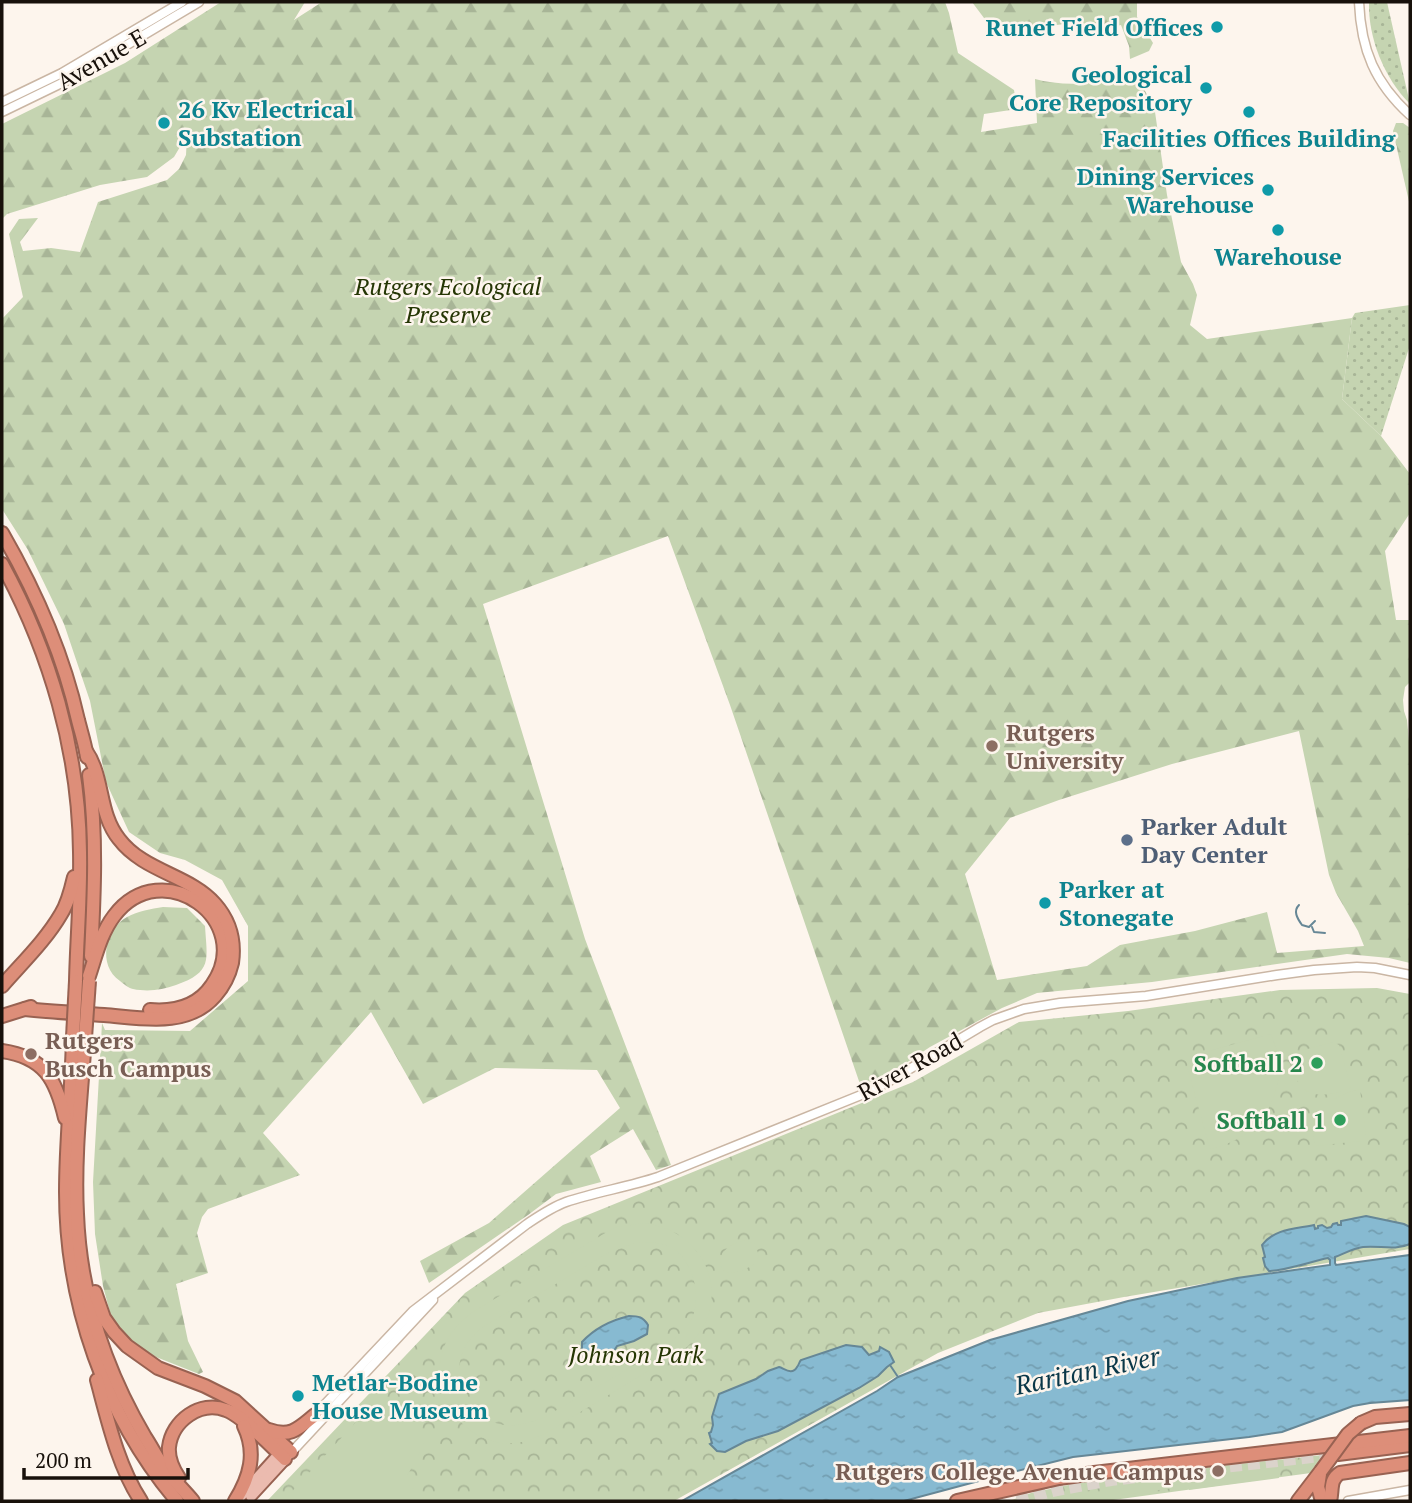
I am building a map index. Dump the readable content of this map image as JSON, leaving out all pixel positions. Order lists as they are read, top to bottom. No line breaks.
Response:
{"streets":{"main road":["River Road"],"street":["Avenue E"]},"water":["Raritan River"],"parks":["Rutgers Ecological Preserve","Johnson Park"],"places":["Runet Field Offices","Geological Core Repository","Facilities Offices Building","26 Kv Electrical Substation","Dining Services Warehouse","Warehouse","Rutgers University","Parker Adult Day Center","Parker at Stonegate","Rutgers Busch Campus","Softball 2","Softball 1","Metlar-Bodine House Museum","Rutgers College Avenue Campus"],"scale_bar":"200 m"}
